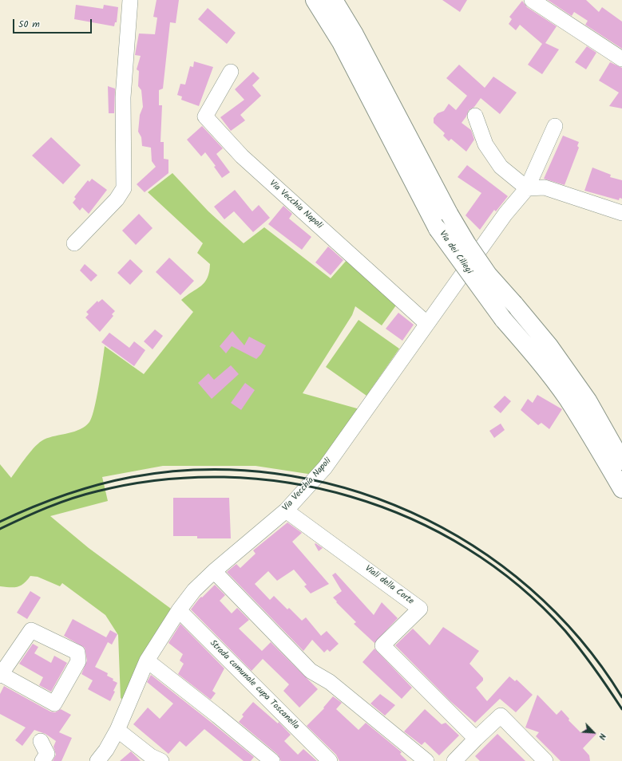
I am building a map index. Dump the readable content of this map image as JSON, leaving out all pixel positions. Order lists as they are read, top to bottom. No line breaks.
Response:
{"streets":{"main road":["Via dei Ciliegi"],"street":["Via Vecchia Napoli","Viali della Corte","Strada comunale cupa Toscanella"]},"crossings":[["Via Vecchia Napoli","Viali della Corte"],["Via Vecchia Napoli","Strada comunale cupa Toscanella"]],"scale_bar":"50 m","north":"bottom right"}
